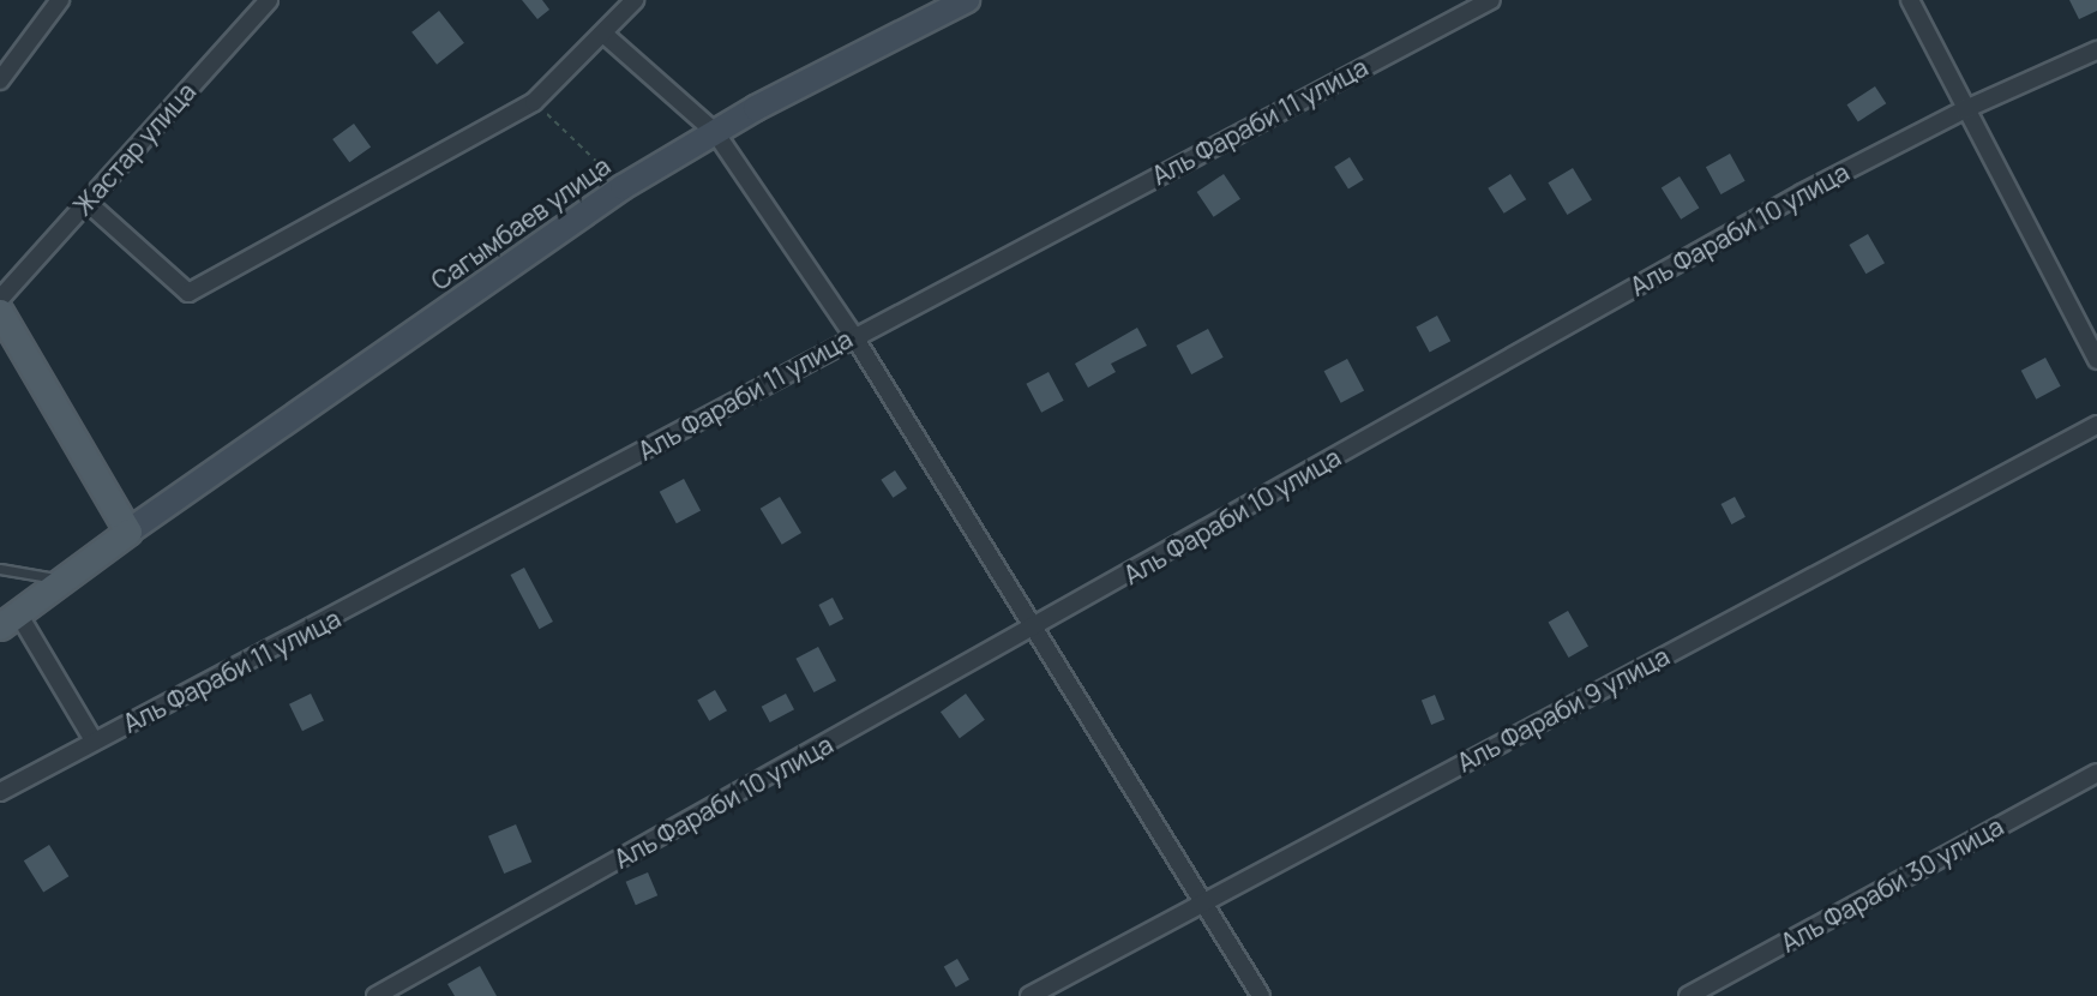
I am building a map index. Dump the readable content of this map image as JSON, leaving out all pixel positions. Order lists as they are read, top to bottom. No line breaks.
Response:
{"streets":{"street":["Аль Фараби 11 улица","Жастар улица","Сагымбаев улица","Аль Фараби 10 улица","Аль Фараби 9 улица","Аль Фараби 30 улица"]}}
